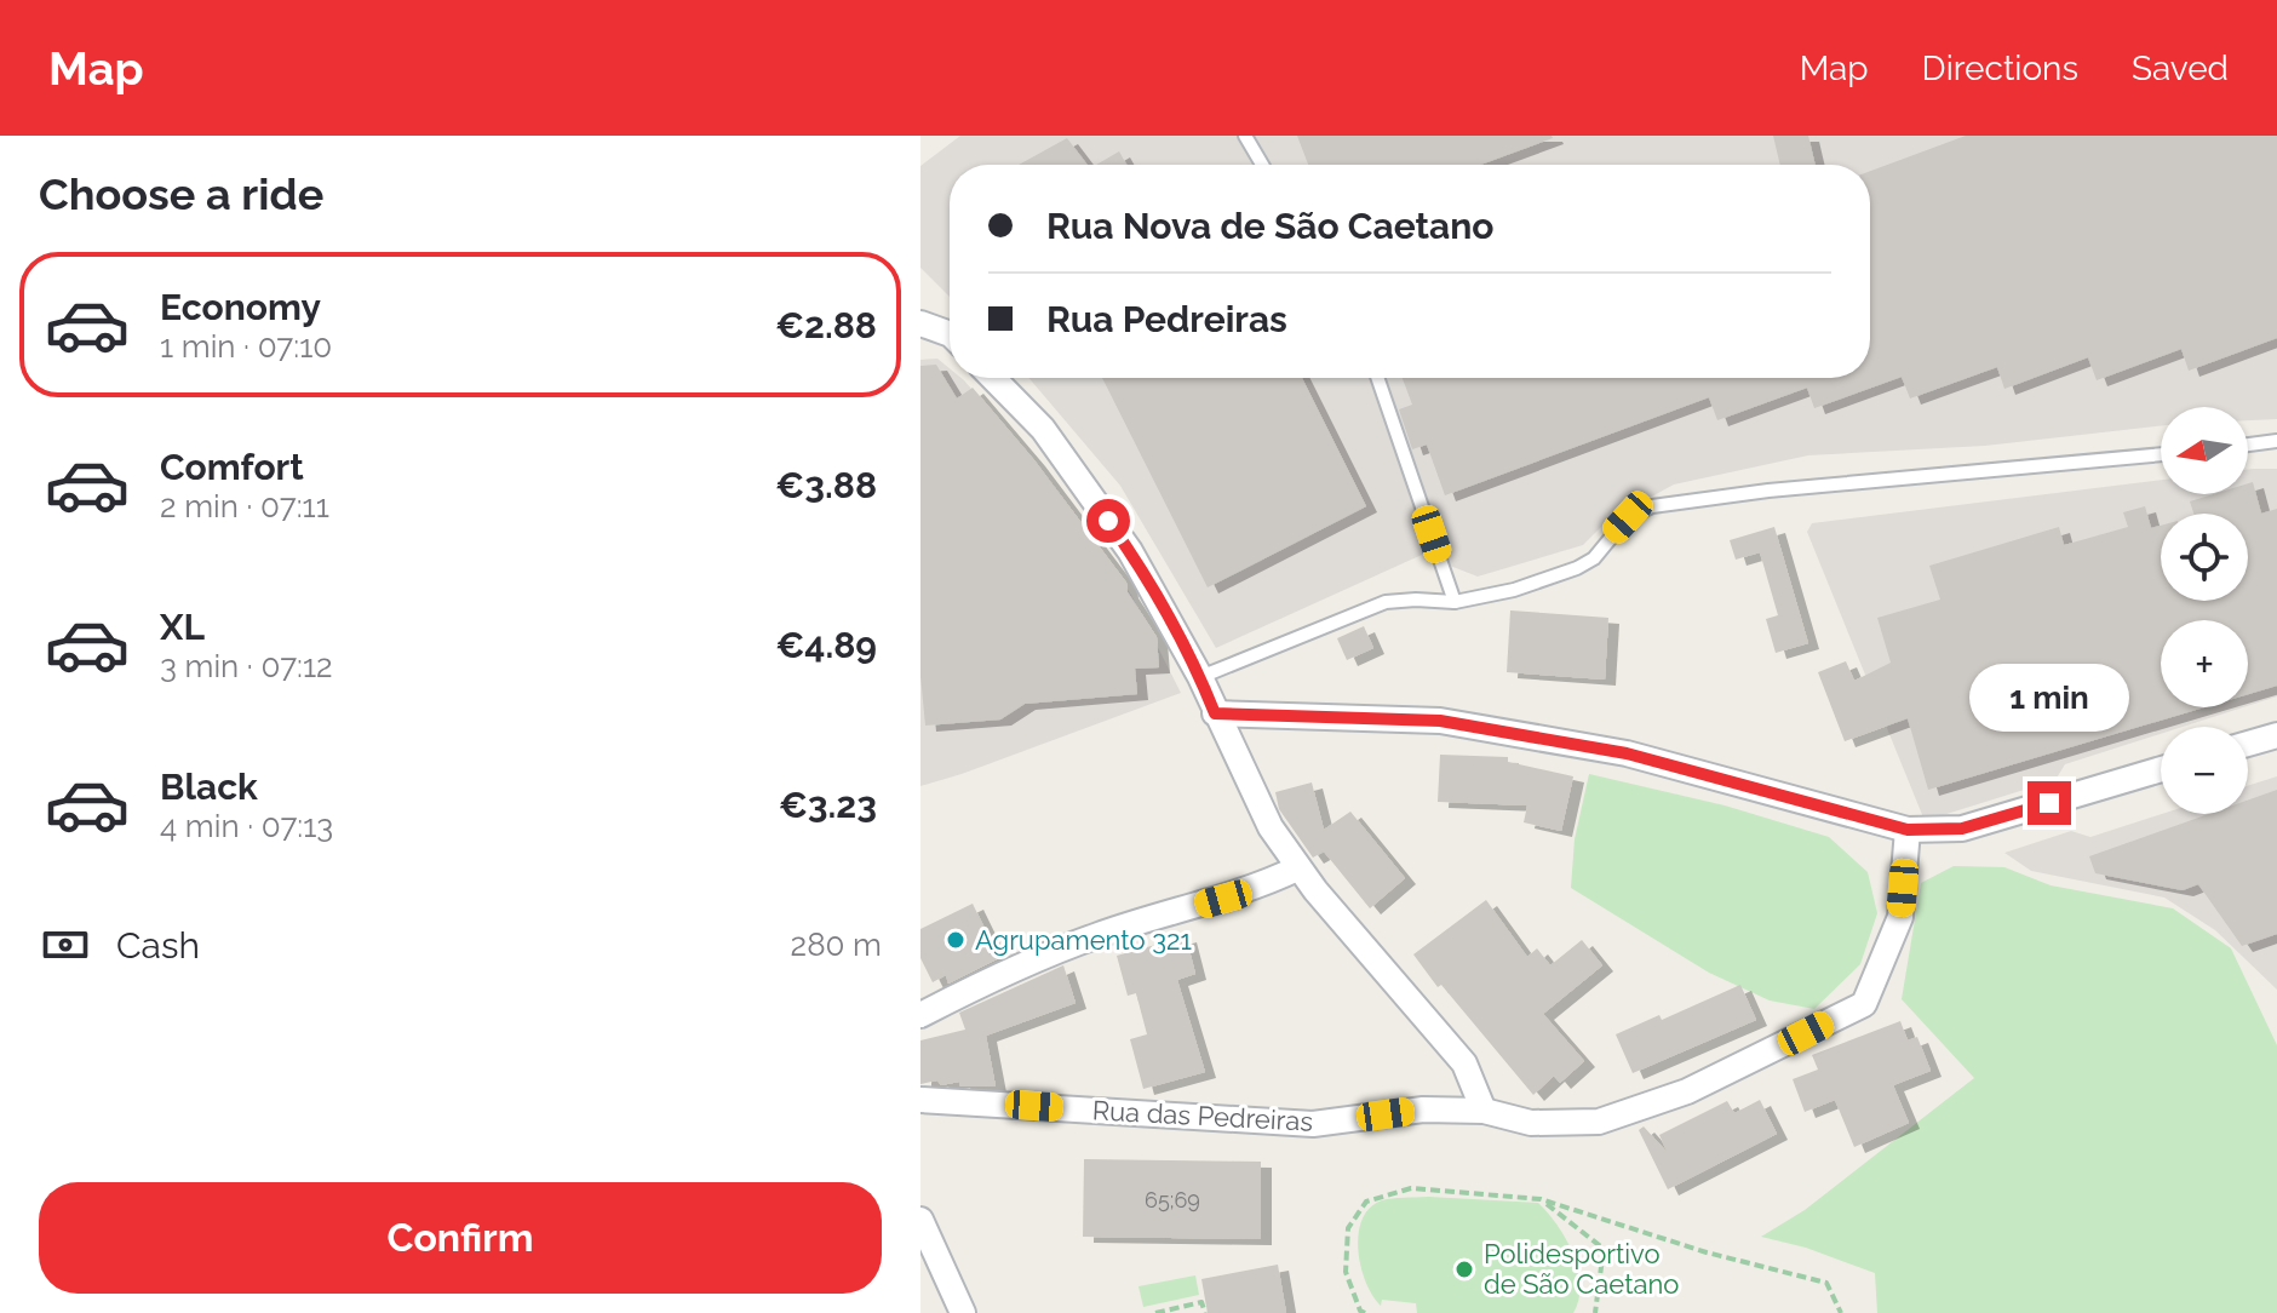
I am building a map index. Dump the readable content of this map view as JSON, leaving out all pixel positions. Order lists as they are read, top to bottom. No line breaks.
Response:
{"streets":{"street":["Rua das Pedreiras"]},"places":["Agrupamento 321","Polidesportivo de São Caetano"],"house_numbers":["65;69"],"north":"left","page":{"header":"Map","nav":["Map","Directions","Saved"],"heading":"Choose a ride","banner":["Rua Nova de São Caetano","Rua Pedreiras"],"list":[{"name":"Economy","note":"1 min · 07:10","value":"€2.88"},{"name":"Comfort","note":"2 min · 07:11","value":"€3.88"},{"name":"XL","note":"3 min · 07:12","value":"€4.89"},{"name":"Black","note":"4 min · 07:13","value":"€3.23"}],"map_buttons":["+","−"],"bubble":"1 min","pay":["Cash","280 m"],"buttons":"Confirm"}}
